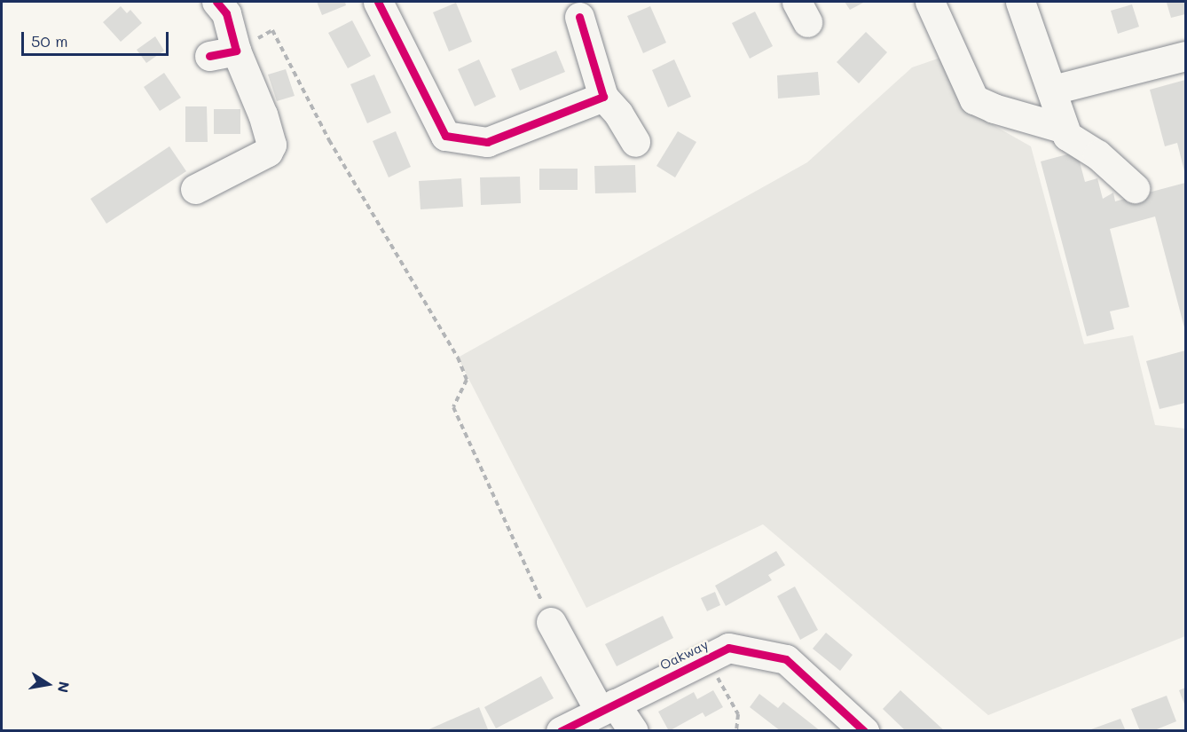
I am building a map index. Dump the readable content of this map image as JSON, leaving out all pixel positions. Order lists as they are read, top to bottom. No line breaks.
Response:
{"streets":{"street":["Oakway"]},"scale_bar":"50 m","north":"right"}
